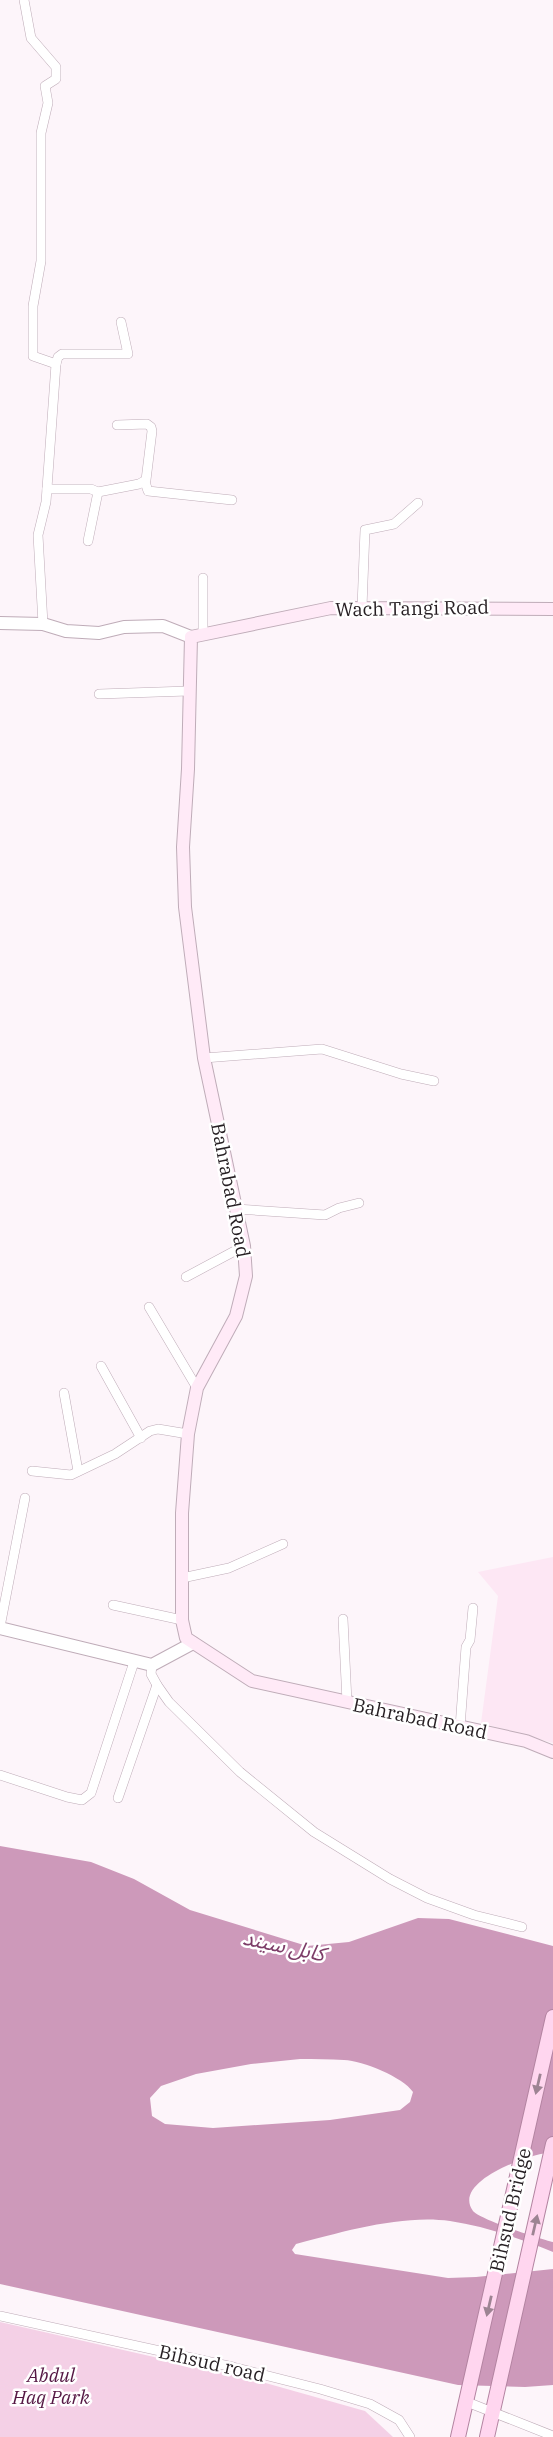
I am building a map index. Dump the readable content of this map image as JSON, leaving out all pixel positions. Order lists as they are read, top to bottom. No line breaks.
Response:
{"streets":{"main road":["Wach Tangi Road","Bahrabad Road","Bihsud Bridge"],"street":["Bihsud road"]},"crossings":[["Wach Tangi Road","Bahrabad Road"]],"water":["کابل سيند"],"parks":["Abdul Haq Park"]}
